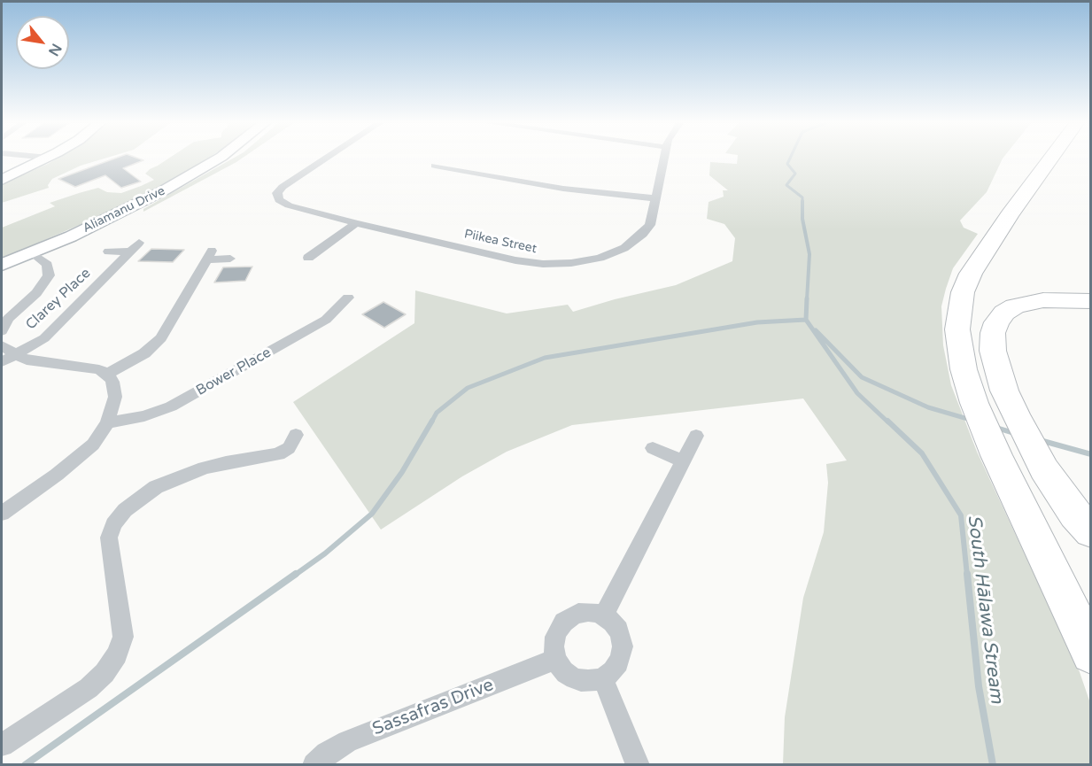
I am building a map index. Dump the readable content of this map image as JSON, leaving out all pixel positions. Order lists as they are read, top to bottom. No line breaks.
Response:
{"streets":{"street":["Aliamanu Drive","Piikea Street","Clarey Place","Bower Place","Sassafras Drive"]},"water":["South Hālawa Stream"],"north":"bottom right"}
